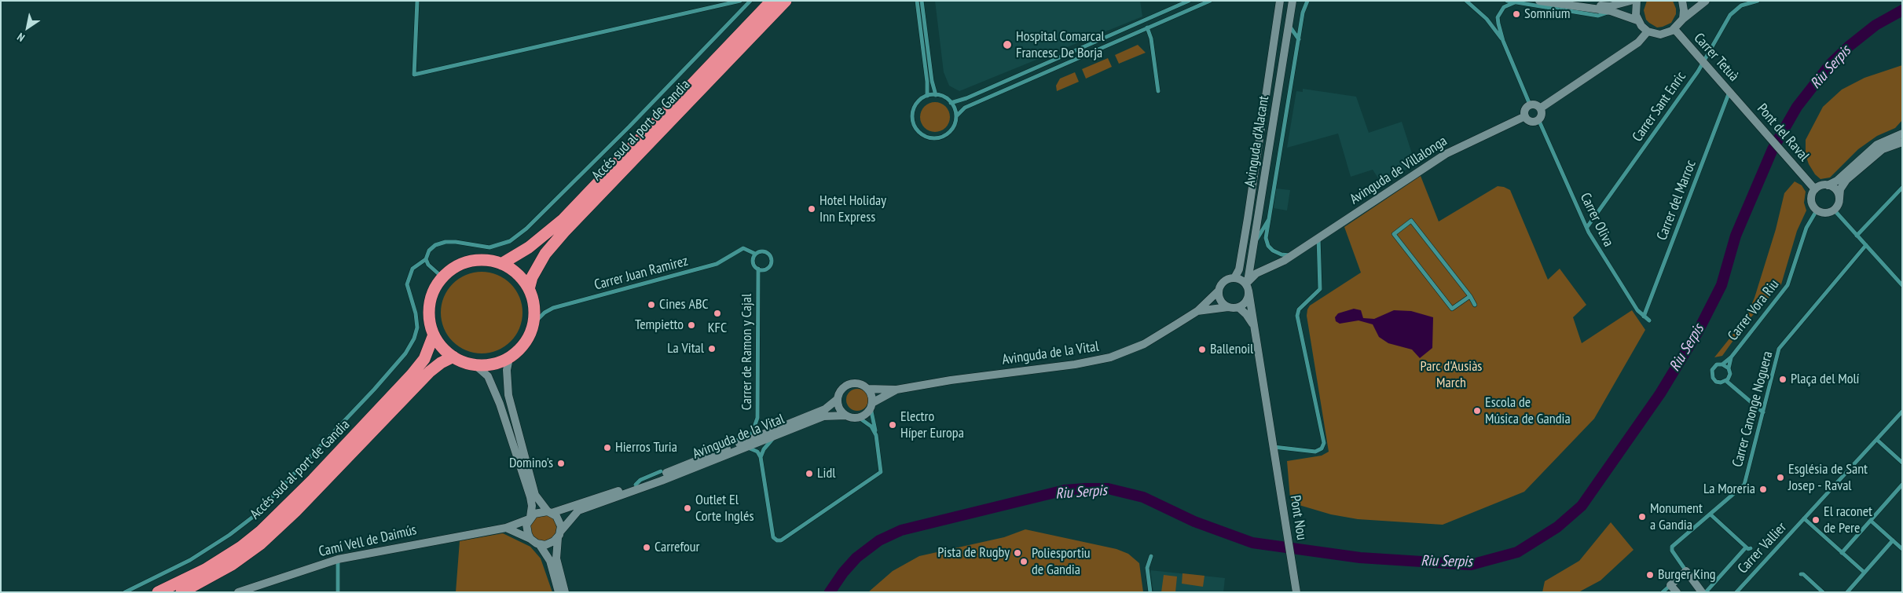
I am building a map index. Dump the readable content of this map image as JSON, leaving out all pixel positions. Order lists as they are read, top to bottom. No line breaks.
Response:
{"streets":{"highway":["Accés sud al port de Gandia"],"main road":["Carrer Tetuà","Pont del Raval","Avinguda d'Alacant","Avinguda de Villalonga","Avinguda de la Vital","Pont Nou","Camí Vell de Daimús"],"street":["Carrer Sant Enric","Carrer del Marroc","Carrer Oliva","Carrer Juan Ramirez","Carrer Vora Riu","Carrer de Ramon y Cajal","Carrer Canonge Noguera","Carrer Vallier"]},"crossings":[["Carrer Tetuà","Carrer Sant Enric"],["Carrer Tetuà","Pont del Raval"],["Carrer Tetuà","Carrer del Marroc"],["Carrer Sant Enric","Carrer Oliva"],["Accés sud al port de Gandia","Carrer Juan Ramirez"],["Pont del Raval","Carrer Vora Riu"],["Avinguda d'Alacant","Avinguda de Villalonga"],["Avinguda d'Alacant","Avinguda de la Vital"],["Avinguda d'Alacant","Pont Nou"],["Avinguda de Villalonga","Carrer Oliva"],["Avinguda de Villalonga","Avinguda de la Vital"],["Carrer del Marroc","Carrer Oliva"],["Carrer Juan Ramirez","Carrer de Ramon y Cajal"],["Carrer de Ramon y Cajal","Avinguda de la Vital"],["Avinguda de la Vital","Camí Vell de Daimús"]],"water":["Riu Serpis"],"parks":["Parc d'Ausiàs March"],"places":["Somnium","Hospital Comarcal Francesc De Borja","Hotel Holiday Inn Express","Cines ABC","KFC","Tempietto","La Vital","Ballenoil","Plaça del Molí","Escola de Música de Gandia","Electro Híper Europa","Hierros Turia","Domino's","Lidl","Església de Sant Josep - Raval","La Moreria","Outlet El Corte Inglés","Monument a Gandia","El raconet de Pere","Carrefour","Pista de Rugby","Poliesportiu de Gandia","Burger King"],"north":"bottom left"}
